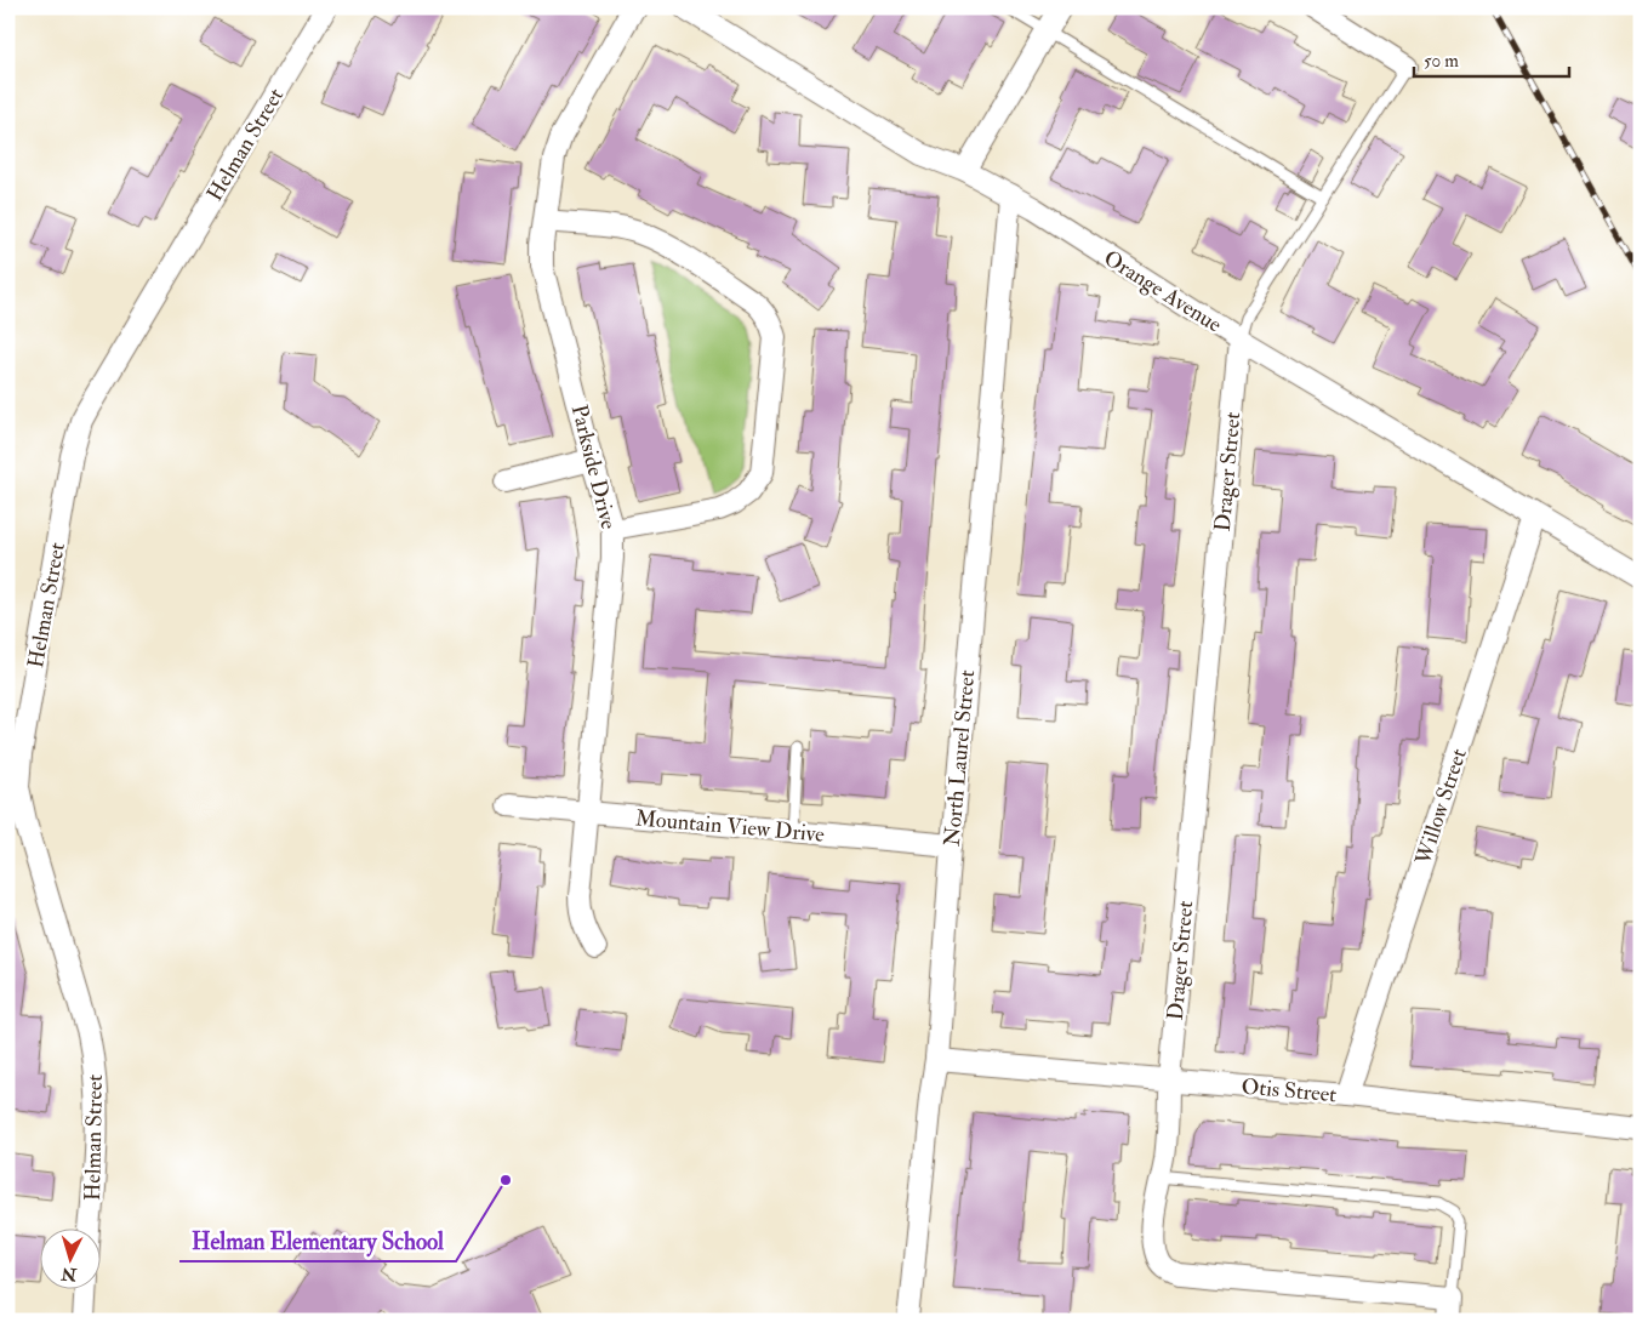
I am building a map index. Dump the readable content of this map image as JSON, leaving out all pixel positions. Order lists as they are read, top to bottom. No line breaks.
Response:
{"streets":{"street":["Helman Street","Orange Avenue","Parkside Drive","Drager Street","North Laurel Street","Willow Street","Mountain View Drive","Otis Street"]},"crossings":[["Orange Avenue","Drager Street"],["Orange Avenue","North Laurel Street"],["Orange Avenue","Willow Street"],["Parkside Drive","Mountain View Drive"],["Drager Street","Otis Street"],["North Laurel Street","Mountain View Drive"],["North Laurel Street","Otis Street"],["Willow Street","Otis Street"]],"places":["Helman Elementary School"],"scale_bar":"50 m","north":"bottom"}
